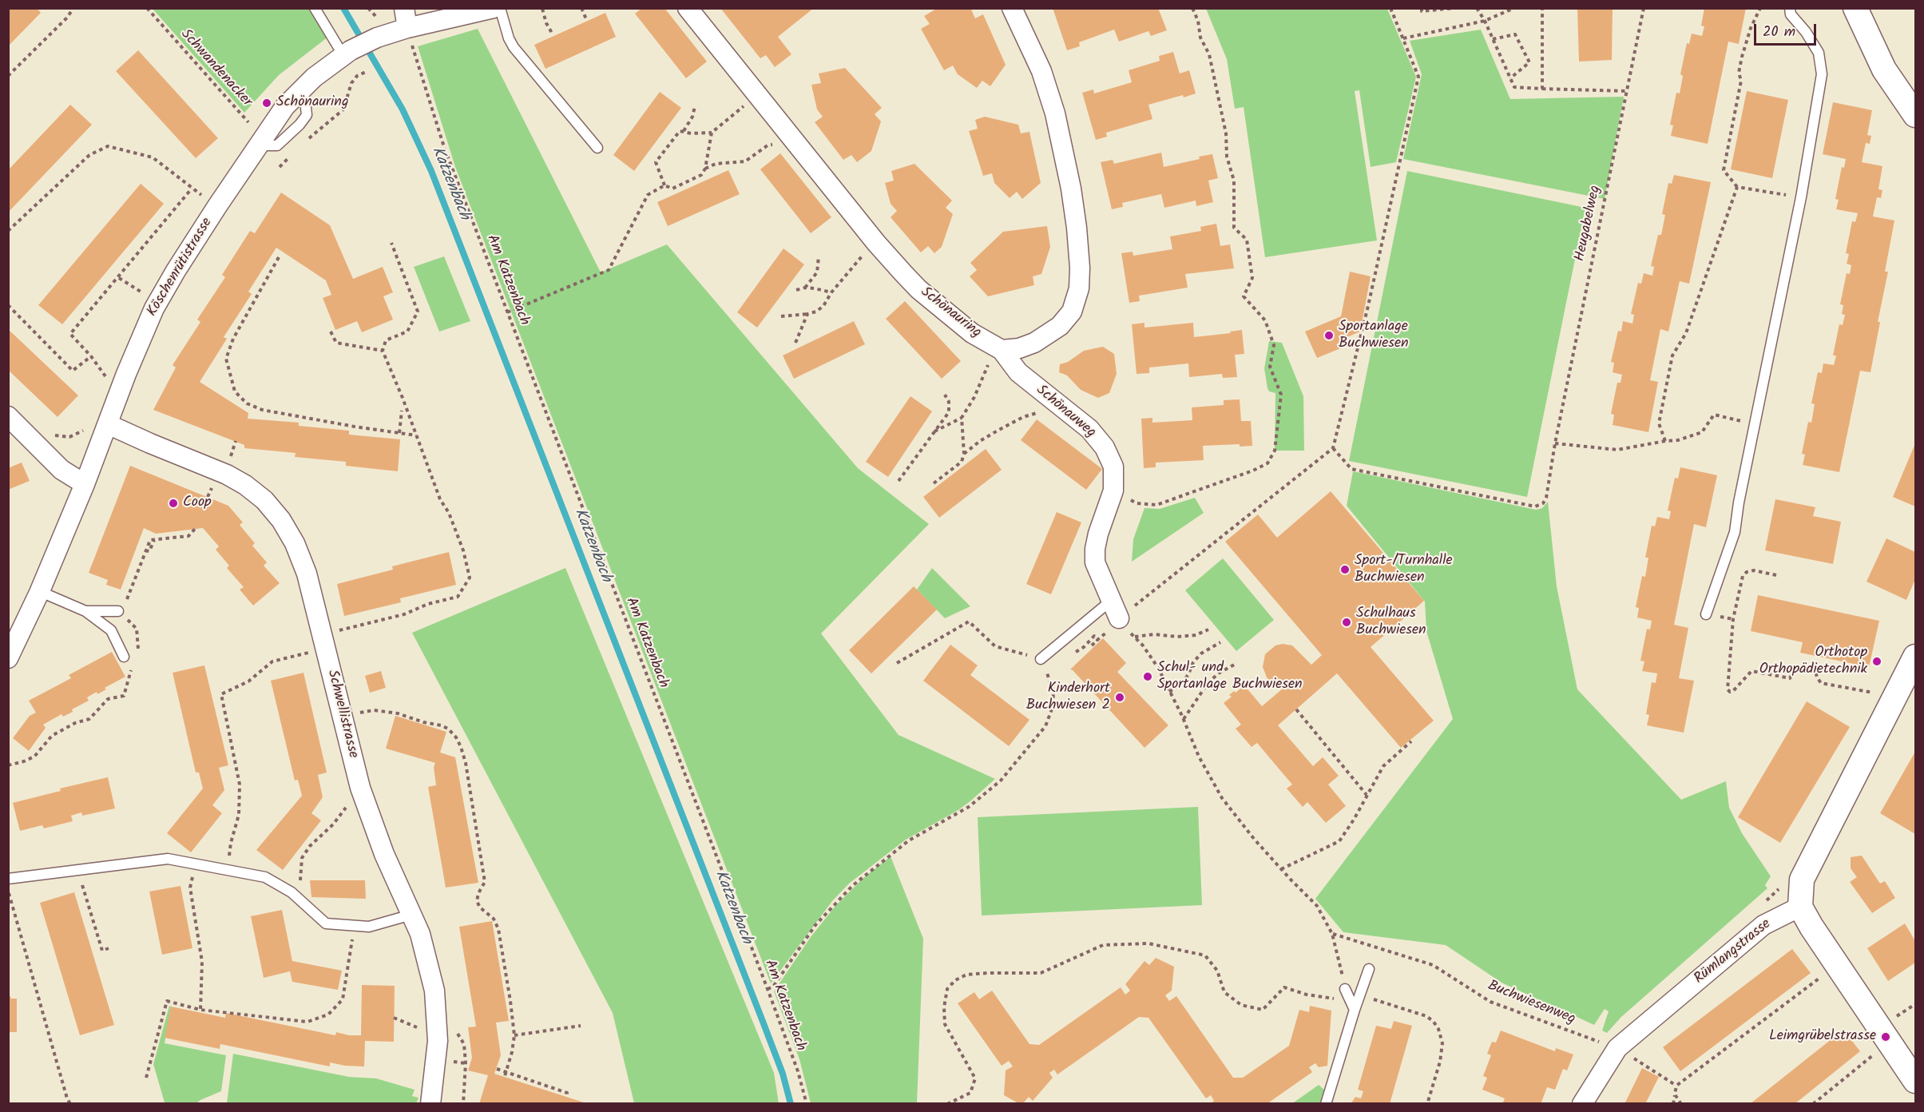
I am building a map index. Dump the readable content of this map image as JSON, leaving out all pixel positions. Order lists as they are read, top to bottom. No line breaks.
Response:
{"streets":{"street":["Köschenrütistrasse","Schönauring","Schönauweg","Schwellistrasse","Rümlangstrasse"],"path":["Schwandenacker","Heugabelweg","Am Katzenbach","Buchwiesenweg"]},"crossings":[["Köschenrütistrasse","Am Katzenbach"],["Köschenrütistrasse","Schwellistrasse"],["Schönauring","Schönauweg"],["Rümlangstrasse","Buchwiesenweg"]],"water":["Katzenbach"],"places":["Schönauring","Sportanlage Buchwiesen","Coop","Sport-/Turnhalle Buchwiesen","Schulhaus Buchwiesen","Orthotop Orthopädietechnik","Schul- und Sportanlage Buchwiesen","Kinderhort Buchwiesen 2","Leimgrübelstrasse"],"scale_bar":"20 m"}
